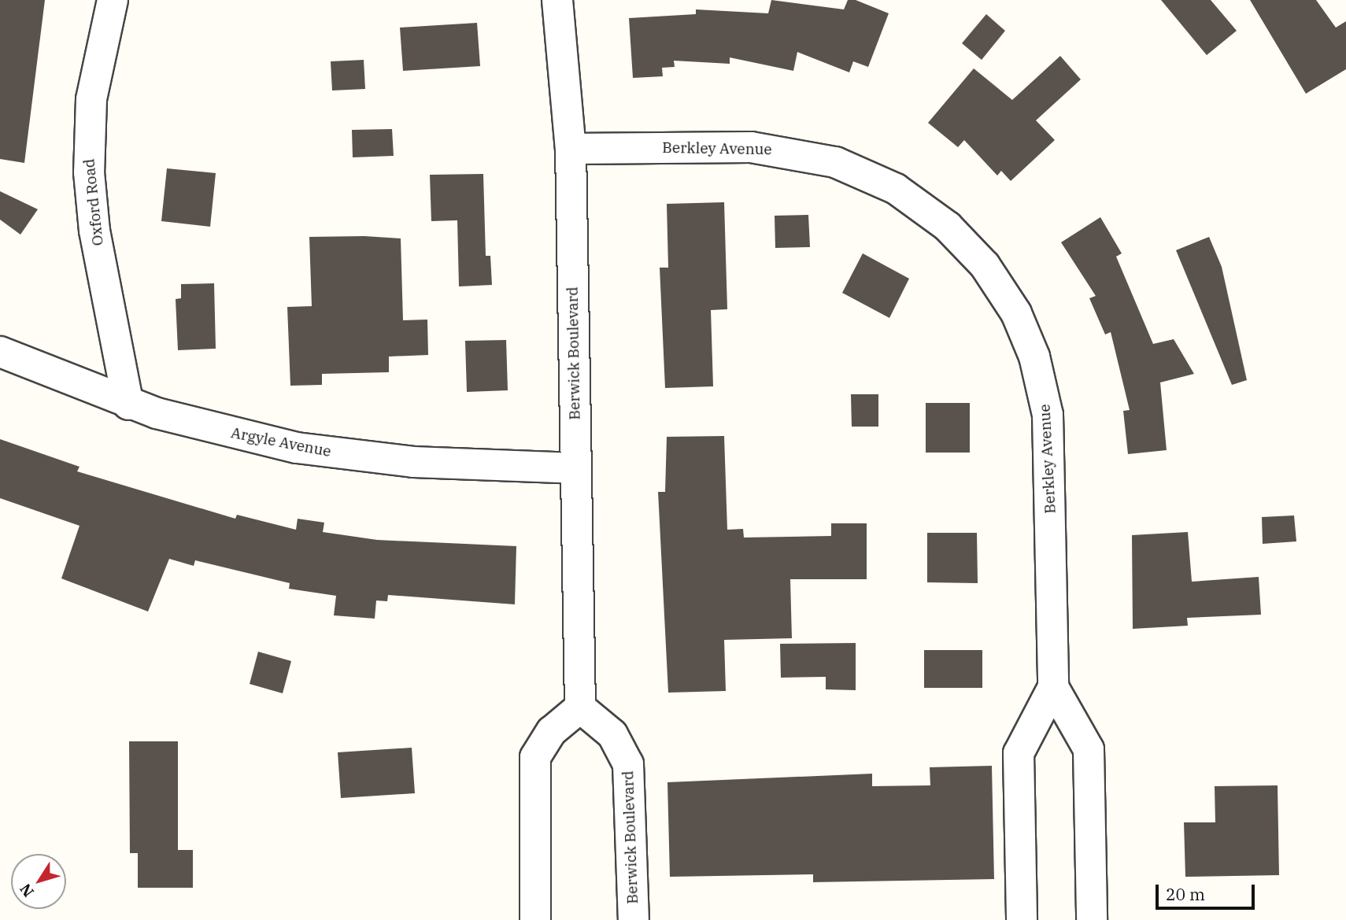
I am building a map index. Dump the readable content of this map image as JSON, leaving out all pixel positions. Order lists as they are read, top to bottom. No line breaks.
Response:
{"streets":{"street":["Berkley Avenue","Oxford Road","Berwick Boulevard","Argyle Avenue"]},"crossings":[["Berkley Avenue","Berwick Boulevard"],["Oxford Road","Argyle Avenue"],["Berwick Boulevard","Argyle Avenue"]],"scale_bar":"20 m","north":"bottom left"}
